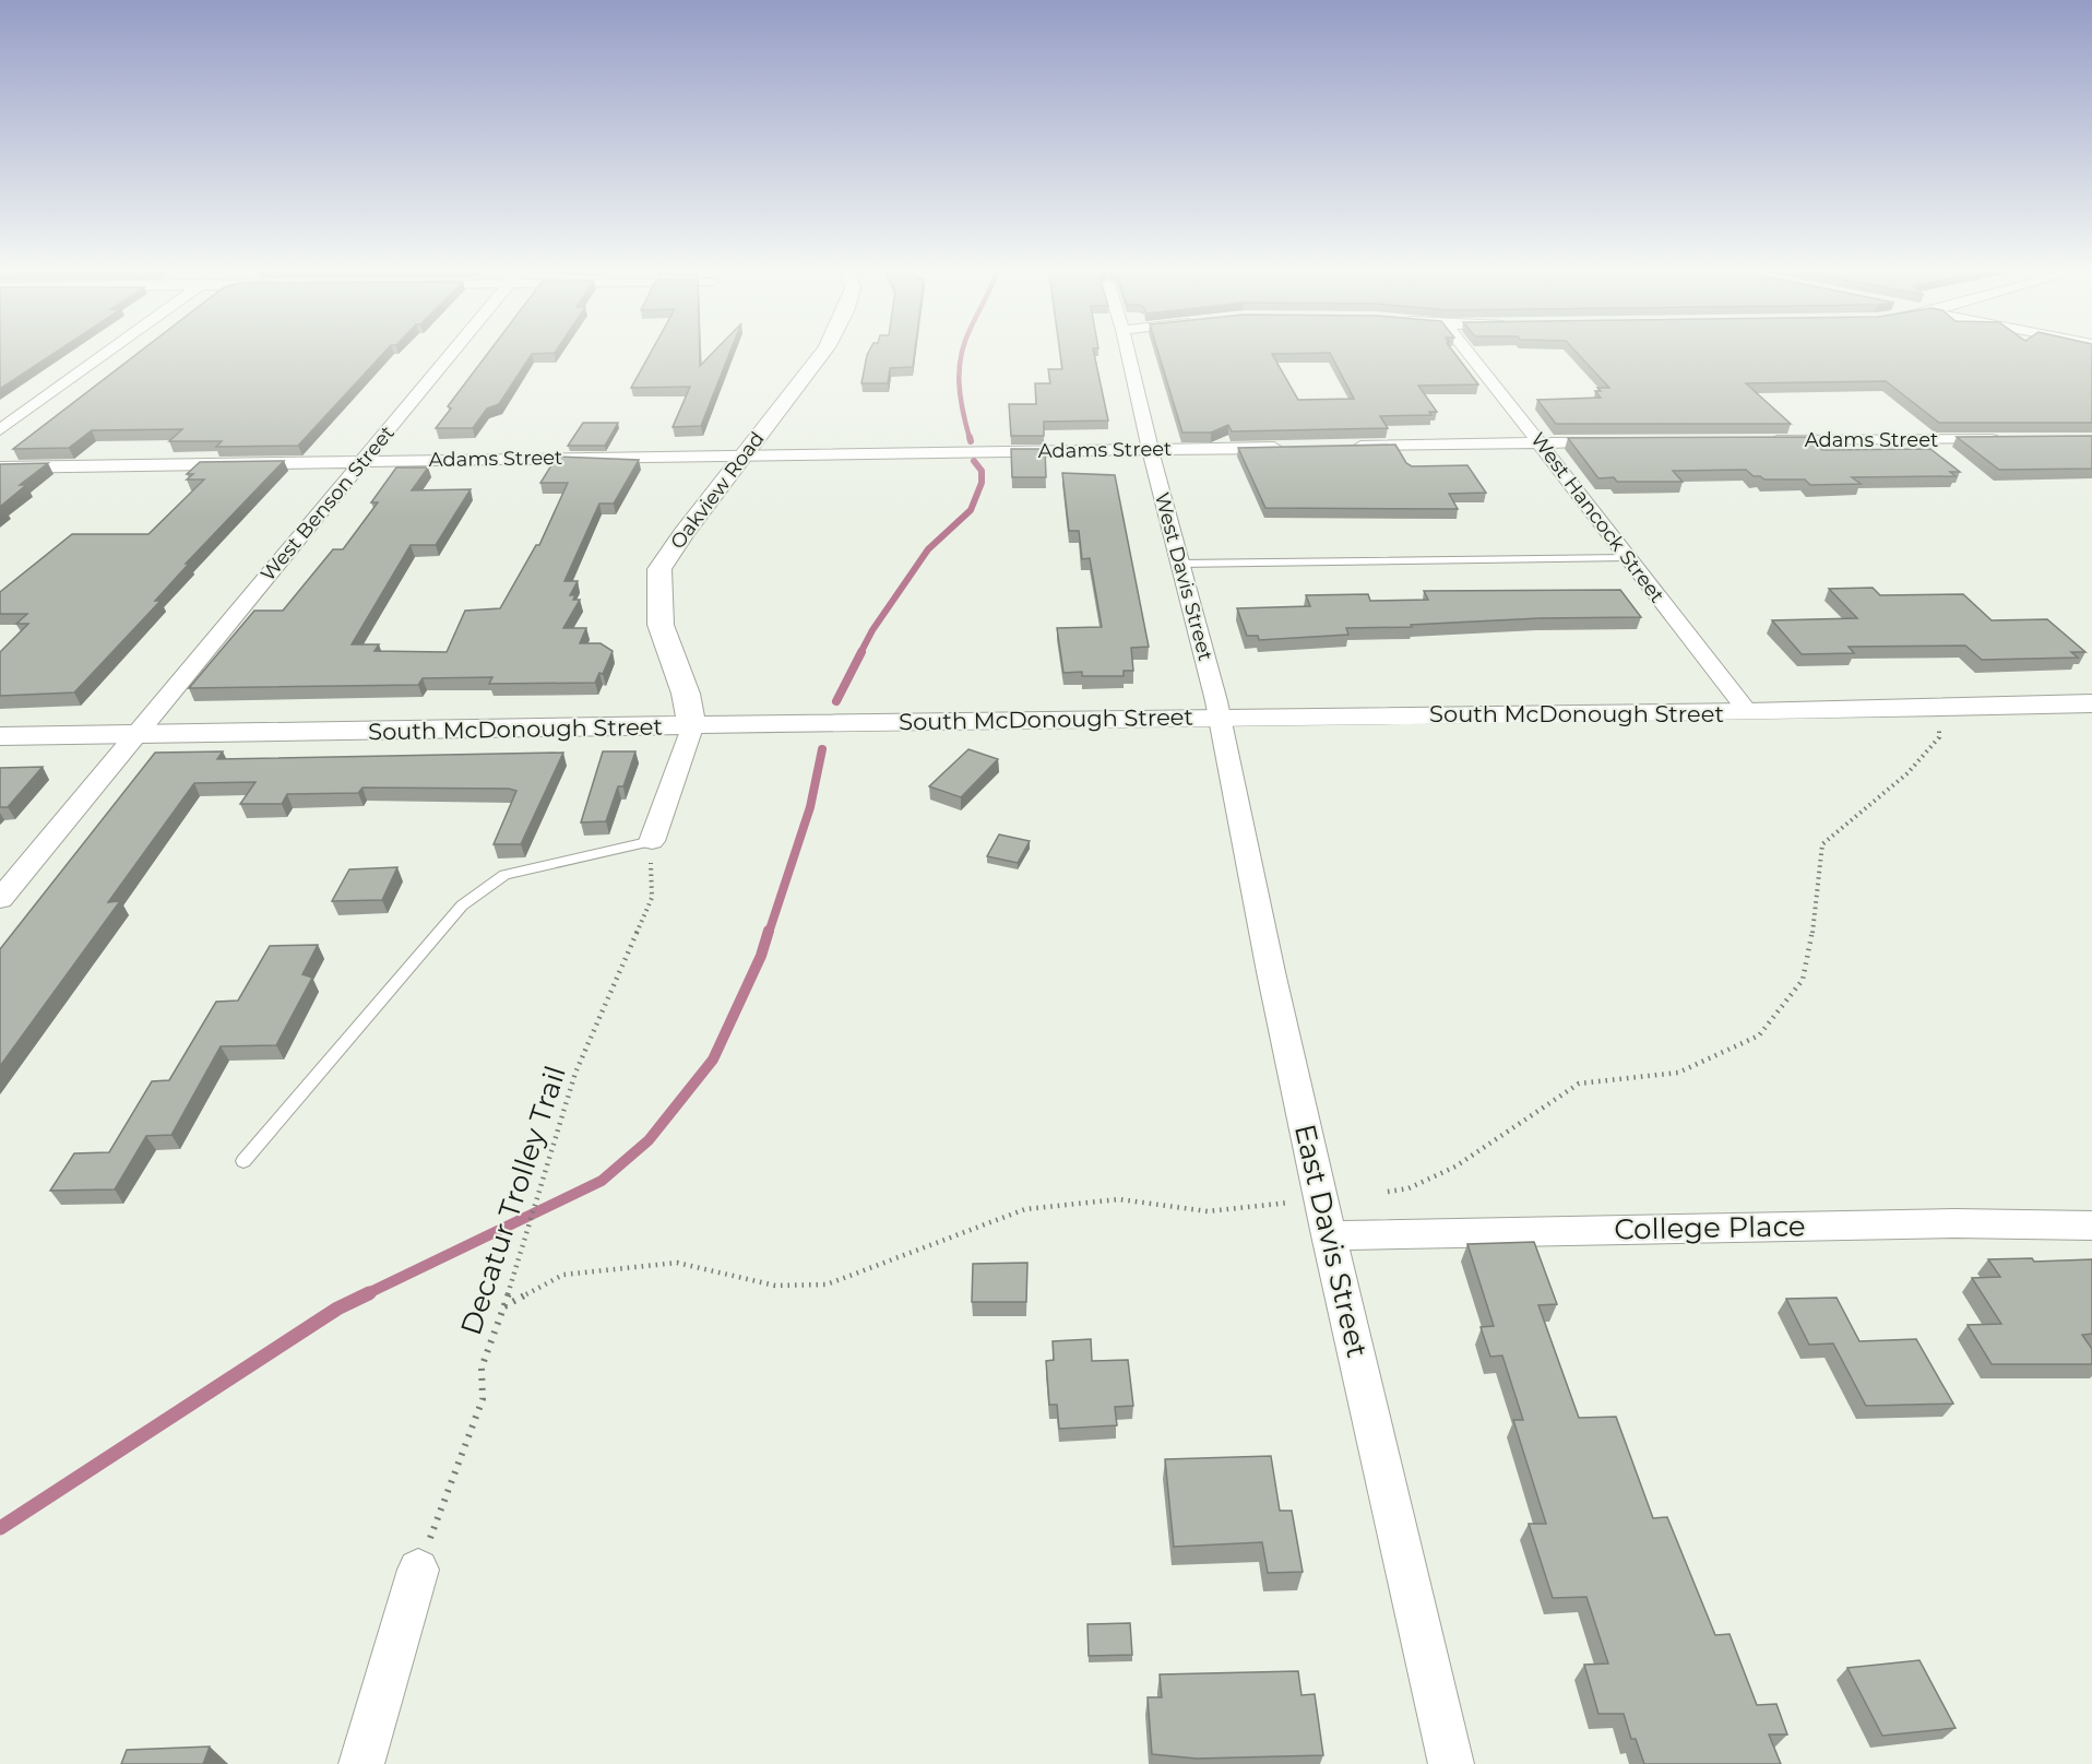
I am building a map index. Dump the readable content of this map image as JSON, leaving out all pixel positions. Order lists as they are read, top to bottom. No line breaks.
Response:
{"streets":{"street":["Adams Street","Oakview Road","West Benson Street","West Hancock Street","West Davis Street","South McDonough Street","College Place","East Davis Street"],"path":["Decatur Trolley Trail"]},"crossings":[["Adams Street","Oakview Road"],["Adams Street","West Benson Street"],["Adams Street","West Davis Street"],["Oakview Road","South McDonough Street"],["West Benson Street","South McDonough Street"],["West Hancock Street","South McDonough Street"],["West Davis Street","South McDonough Street"],["West Davis Street","East Davis Street"],["South McDonough Street","East Davis Street"],["College Place","East Davis Street"]]}
